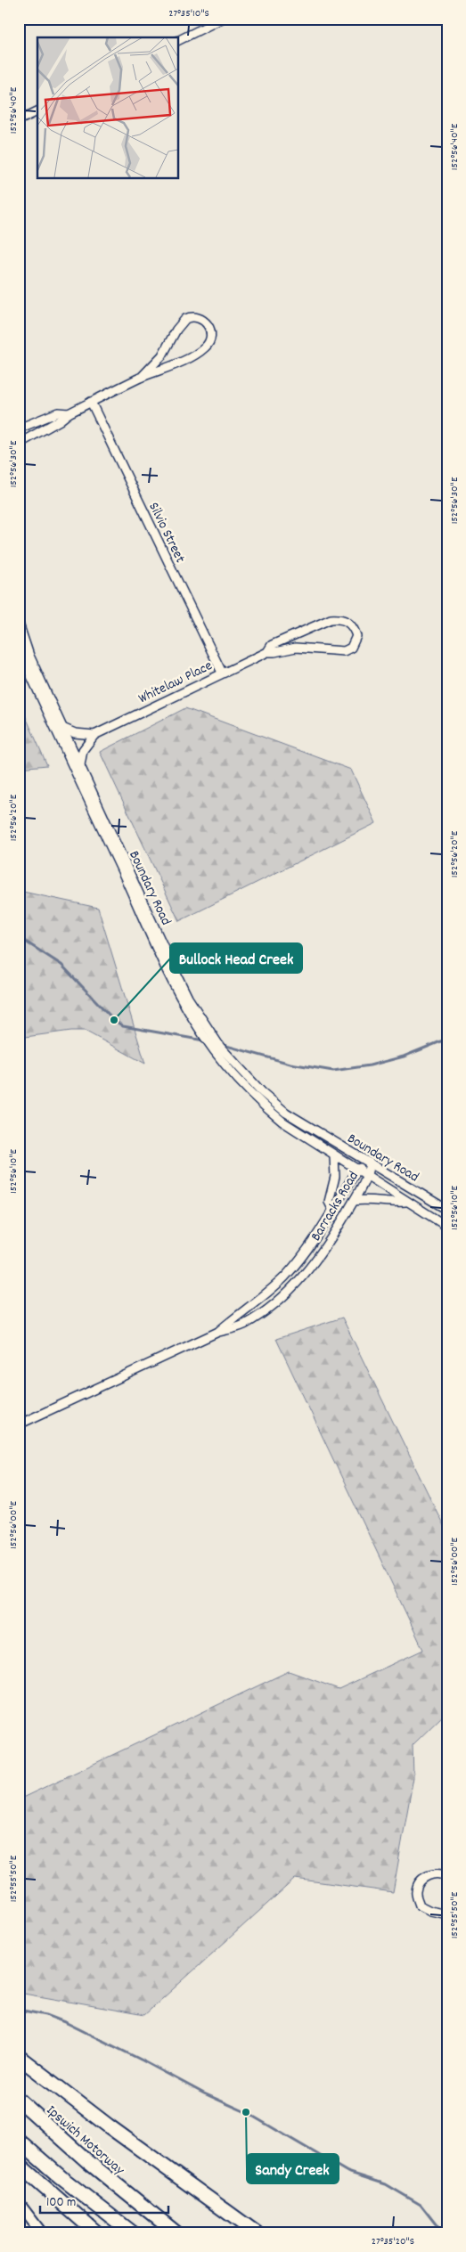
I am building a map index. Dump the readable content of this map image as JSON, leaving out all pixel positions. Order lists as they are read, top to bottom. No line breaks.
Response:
{"streets":{"highway":["Ipswich Motorway"],"street":["Silvio Street","Whitelaw Place","Boundary Road","Barracks Road"]},"crossings":[["Silvio Street","Whitelaw Place"],["Boundary Road","Barracks Road"]],"places":["Bullock Head Creek","Sandy Creek"],"scale_bar":"100 m","coordinates":["27°35'10\"S","152°56'40\"E","152°56'30\"E","152°56'20\"E","152°56'10\"E","152°56'00\"E","152°55'50\"E","27°35'20\"S"]}
